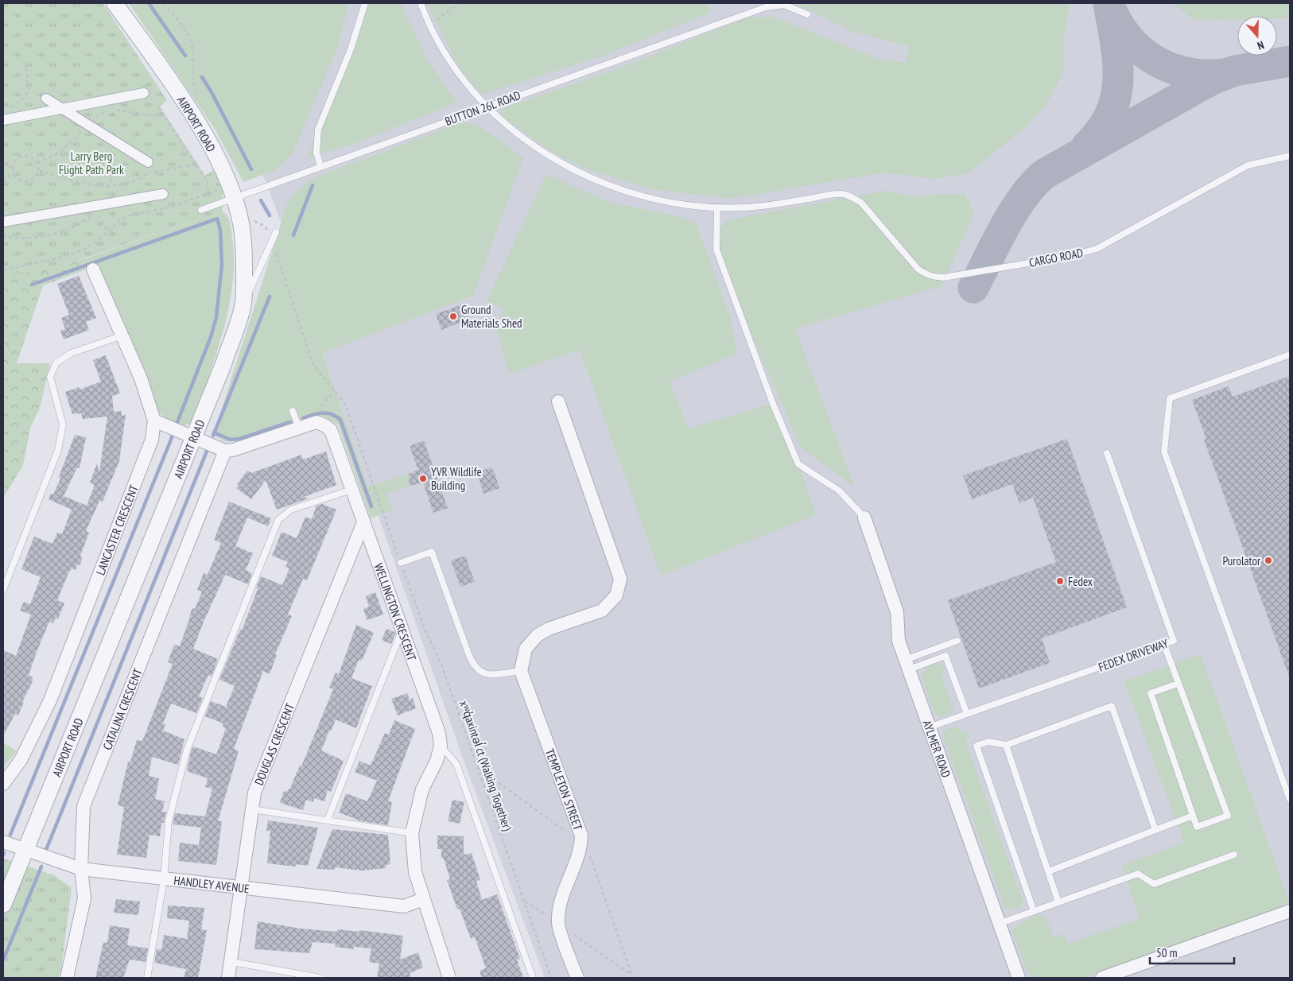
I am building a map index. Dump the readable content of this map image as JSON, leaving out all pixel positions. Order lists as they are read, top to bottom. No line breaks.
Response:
{"streets":{"street":["AIRPORT ROAD","LANCASTER CRESCENT","WELLINGTON CRESCENT","CATALINA CRESCENT","DOUGLAS CRESCENT","AYLMER ROAD","TEMPLETON STREET","HANDLEY AVENUE"],"lane":["BUTTON 26L ROAD","CARGO ROAD","FEDEX DRIVEWAY"],"path":["xʷq̓axintəl̕ ct (Walking Together)"]},"crossings":[["BUTTON 26L ROAD","AIRPORT ROAD"],["AIRPORT ROAD","HANDLEY AVENUE"],["WELLINGTON CRESCENT","CATALINA CRESCENT"],["WELLINGTON CRESCENT","DOUGLAS CRESCENT"],["WELLINGTON CRESCENT","HANDLEY AVENUE"],["FEDEX DRIVEWAY","AYLMER ROAD"],["CATALINA CRESCENT","HANDLEY AVENUE"],["DOUGLAS CRESCENT","HANDLEY AVENUE"]],"parks":["Larry Berg Flight Path Park"],"places":["Ground Materials Shed","YVR Wildlife Building","Purolator","Fedex"],"scale_bar":"50 m","north":"bottom"}
